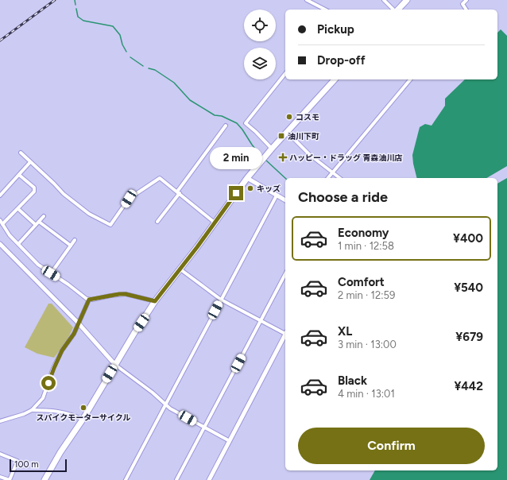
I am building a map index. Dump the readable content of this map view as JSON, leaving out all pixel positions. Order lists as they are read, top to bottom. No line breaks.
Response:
{"places":{"other":["コスモ","キッズ","スパイクモーターサイクル"],"transit":["油川下町"],"health":["ハッピー・ドラッグ 青森油川店"]},"scale_bar":"100 m","page":{"banner":["Pickup","Drop-off"],"bubble":"2 min","heading":"Choose a ride","list":[{"name":"Economy","note":"1 min · 12:58","value":"¥400"},{"name":"Comfort","note":"2 min · 12:59","value":"¥540"},{"name":"XL","note":"3 min · 13:00","value":"¥679"},{"name":"Black","note":"4 min · 13:01","value":"¥442"}],"buttons":"Confirm","scale":"100 m"}}
